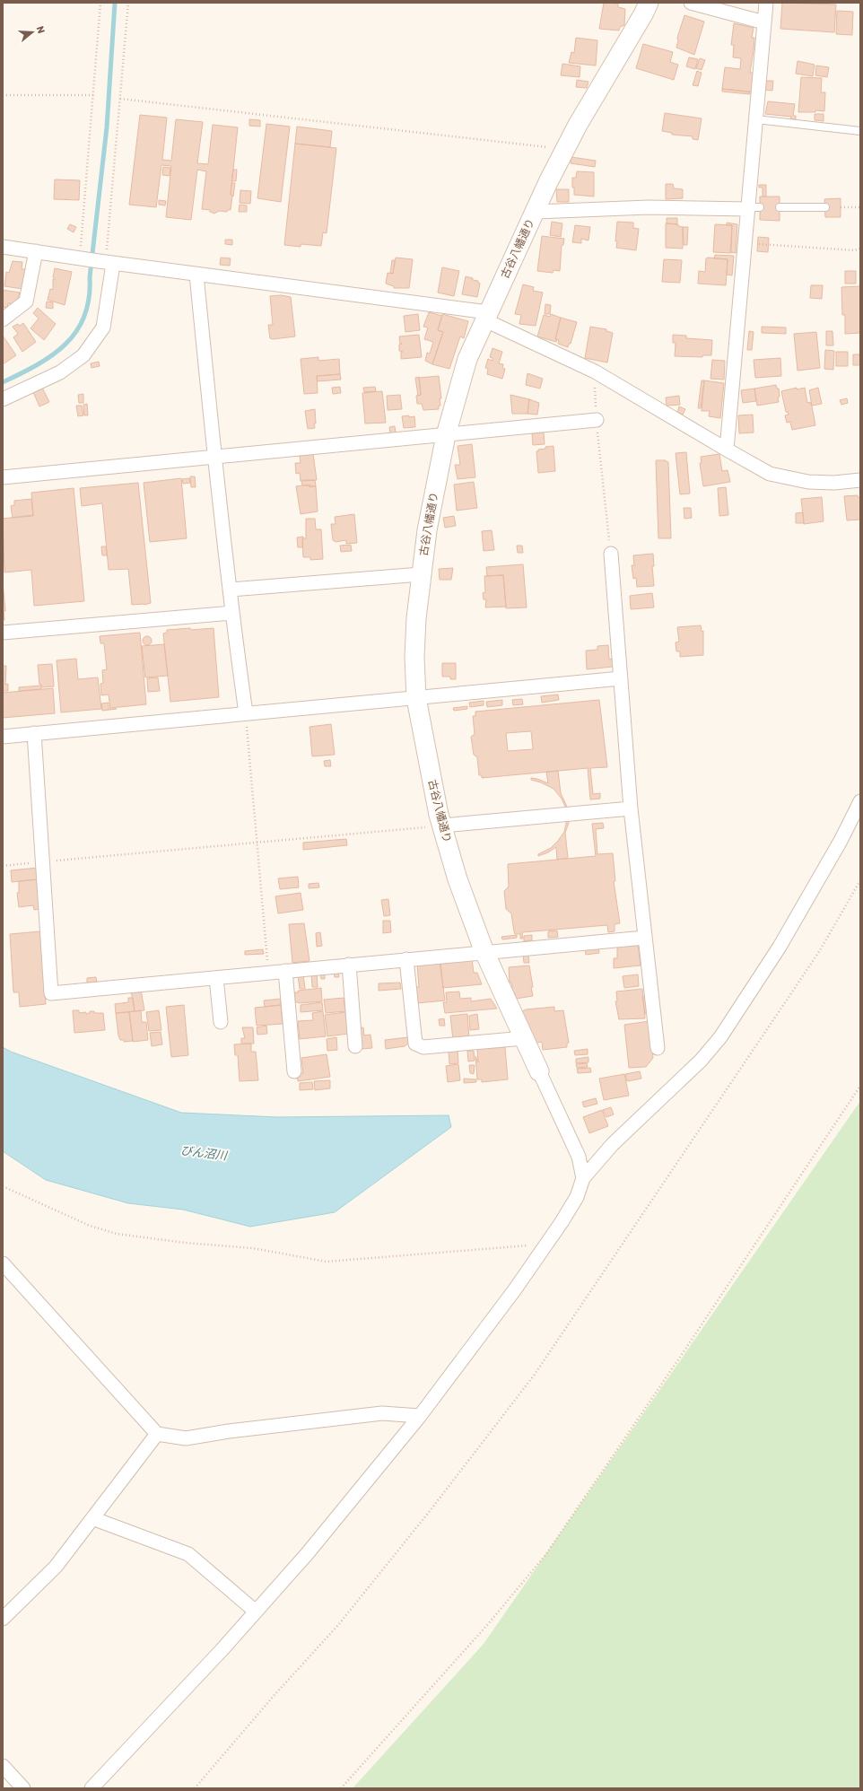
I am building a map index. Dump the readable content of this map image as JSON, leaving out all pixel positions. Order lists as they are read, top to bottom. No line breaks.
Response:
{"streets":{"street":["古谷八幡通り"]},"water":["びん沼川"],"north":"right"}
